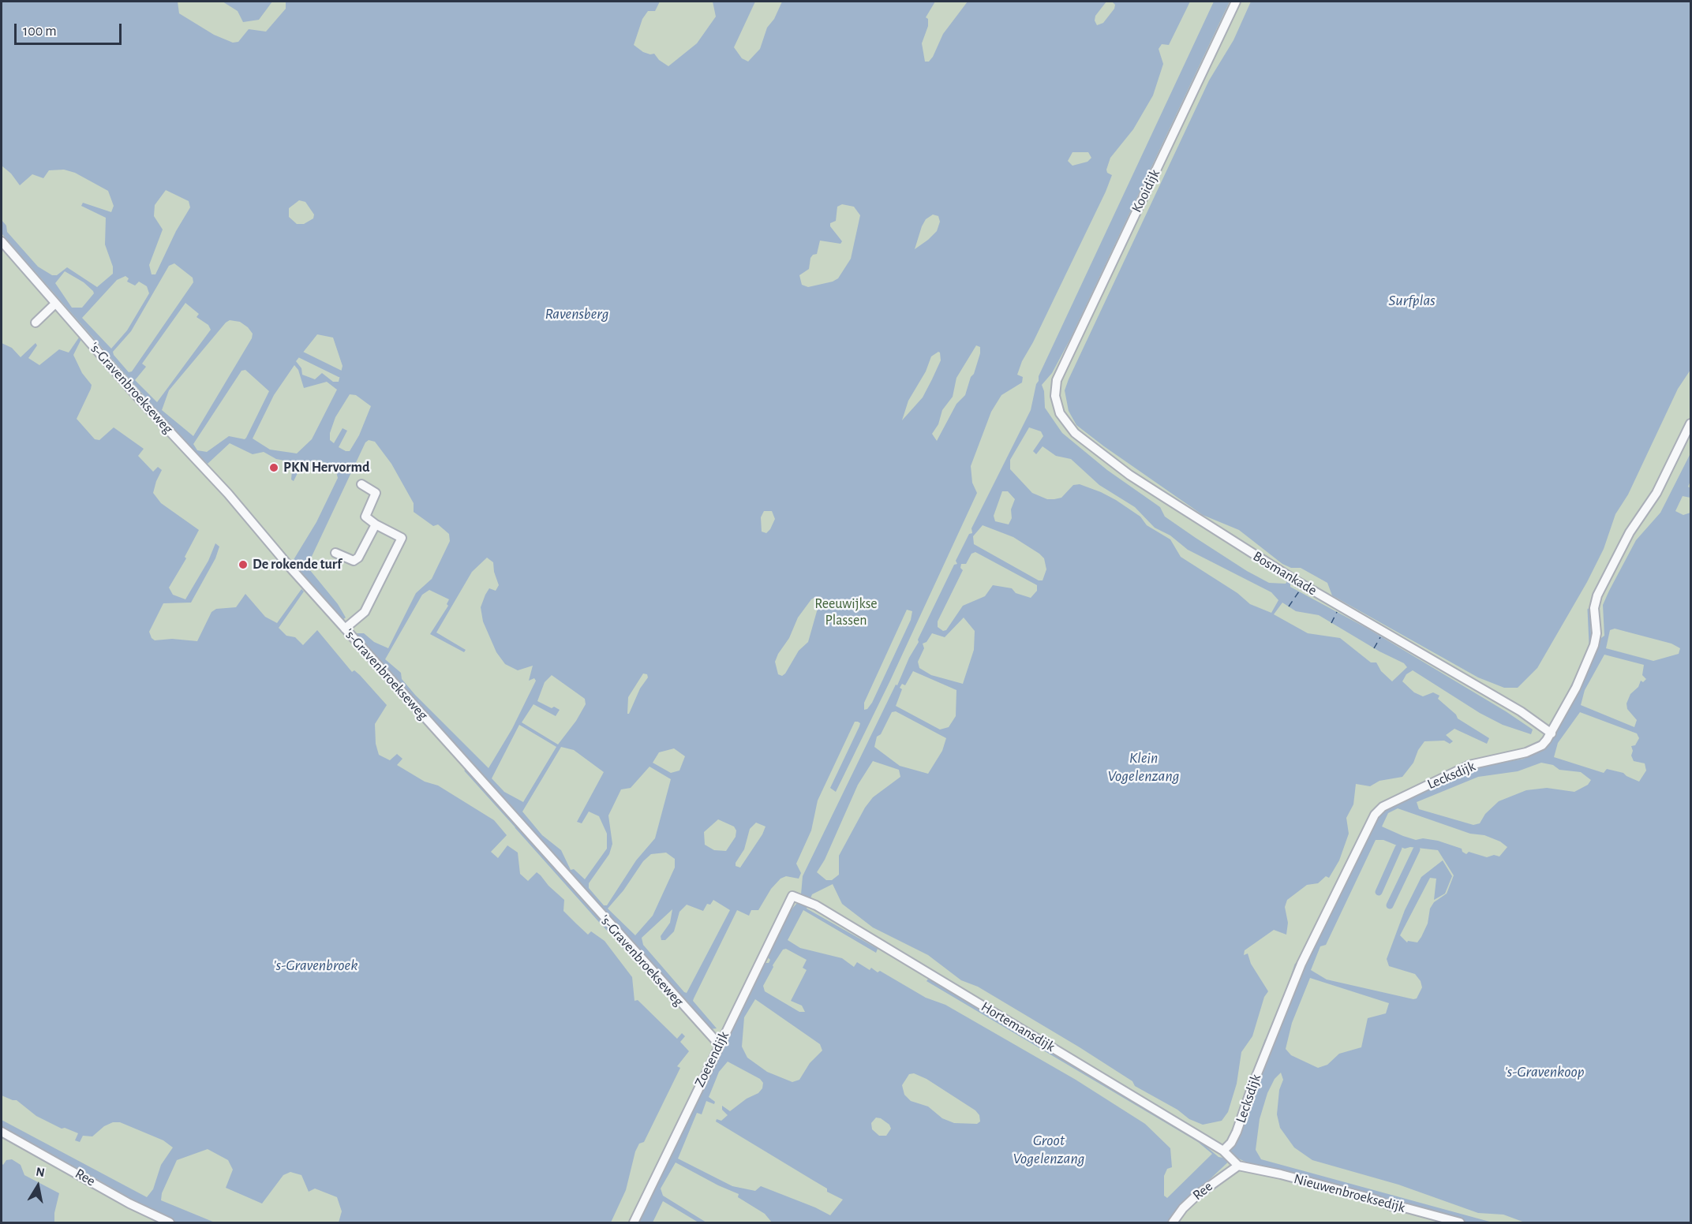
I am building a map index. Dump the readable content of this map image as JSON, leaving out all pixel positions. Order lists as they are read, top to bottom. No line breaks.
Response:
{"streets":{"street":["Kooidijk","'s-Gravenbroekseweg","Bosmankade","Lecksdijk","Hortemansdijk","Zoetendijk","Ree","Nieuwenbroeksedijk"]},"crossings":[["Kooidijk","Bosmankade"],["'s-Gravenbroekseweg","Zoetendijk"],["Bosmankade","Lecksdijk"],["Lecksdijk","Hortemansdijk"],["Lecksdijk","Ree"],["Lecksdijk","Nieuwenbroeksedijk"],["Hortemansdijk","Zoetendijk"],["Hortemansdijk","Ree"],["Hortemansdijk","Nieuwenbroeksedijk"],["Ree","Nieuwenbroeksedijk"]],"water":["Surfplas","Ravensberg","Klein Vogelenzang","'s-Gravenbroek","'s-Gravenkoop","Groot Vogelenzang"],"parks":["Reeuwijkse Plassen"],"places":["PKN Hervormd","De rokende turf"],"scale_bar":"100 m","north":"top"}
